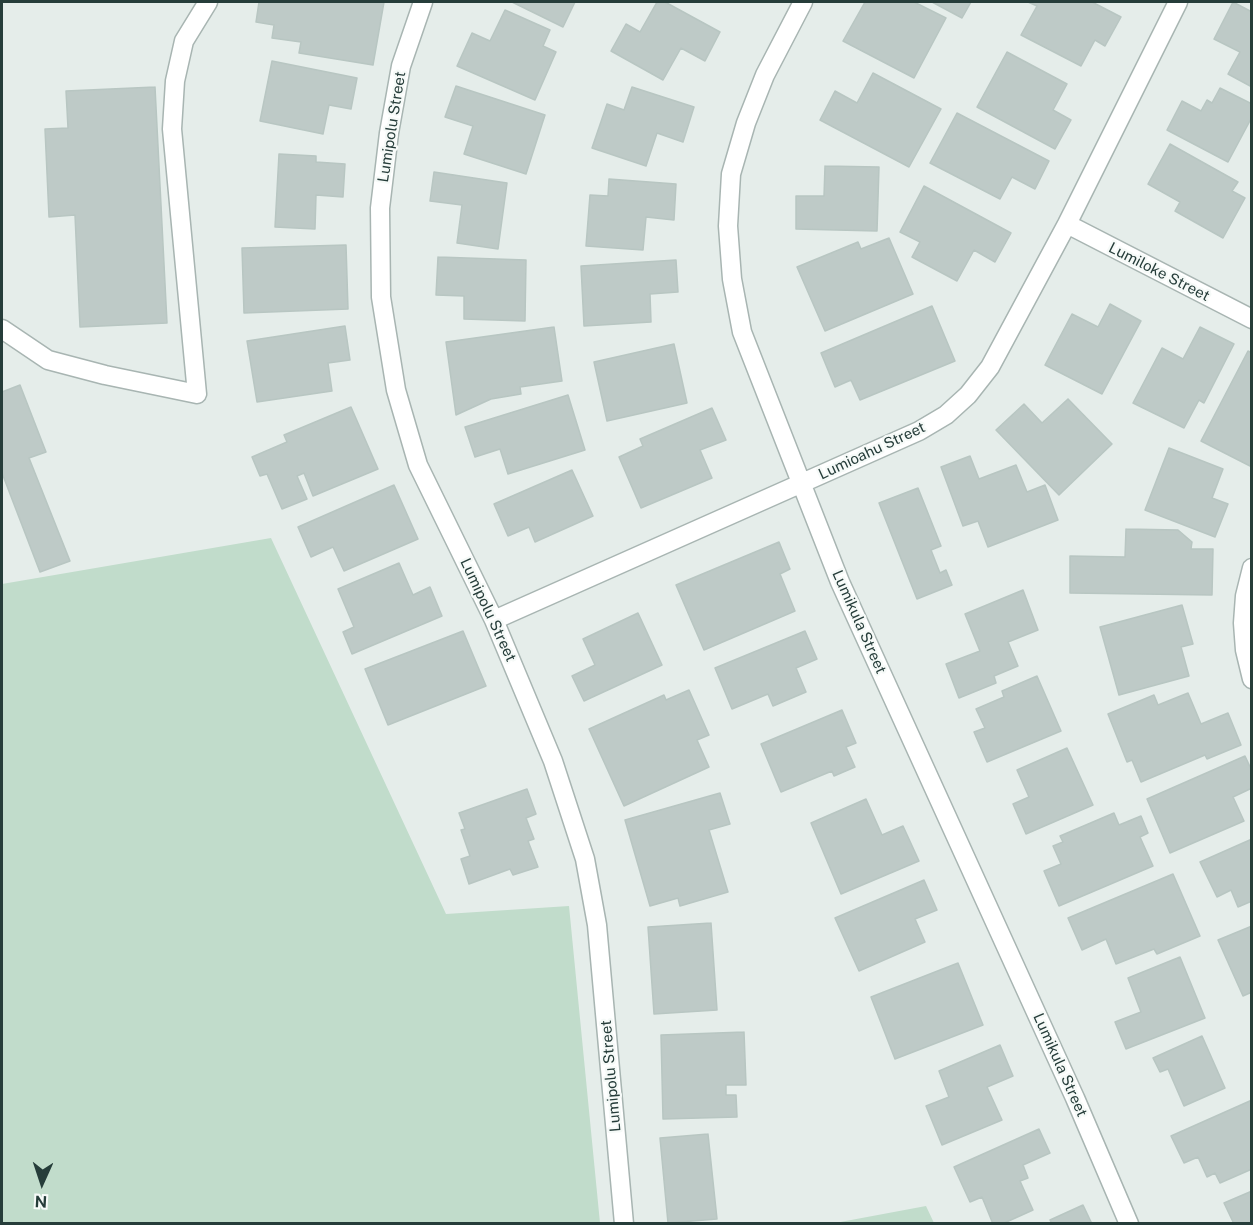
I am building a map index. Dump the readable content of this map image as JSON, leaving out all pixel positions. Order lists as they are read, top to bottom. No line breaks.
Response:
{"streets":{"street":["Lumipolu Street","Lumiloke Street","Lumioahu Street","Lumikula Street"]},"crossings":[["Lumipolu Street","Lumioahu Street"],["Lumiloke Street","Lumioahu Street"],["Lumioahu Street","Lumikula Street"]],"north":"bottom"}
